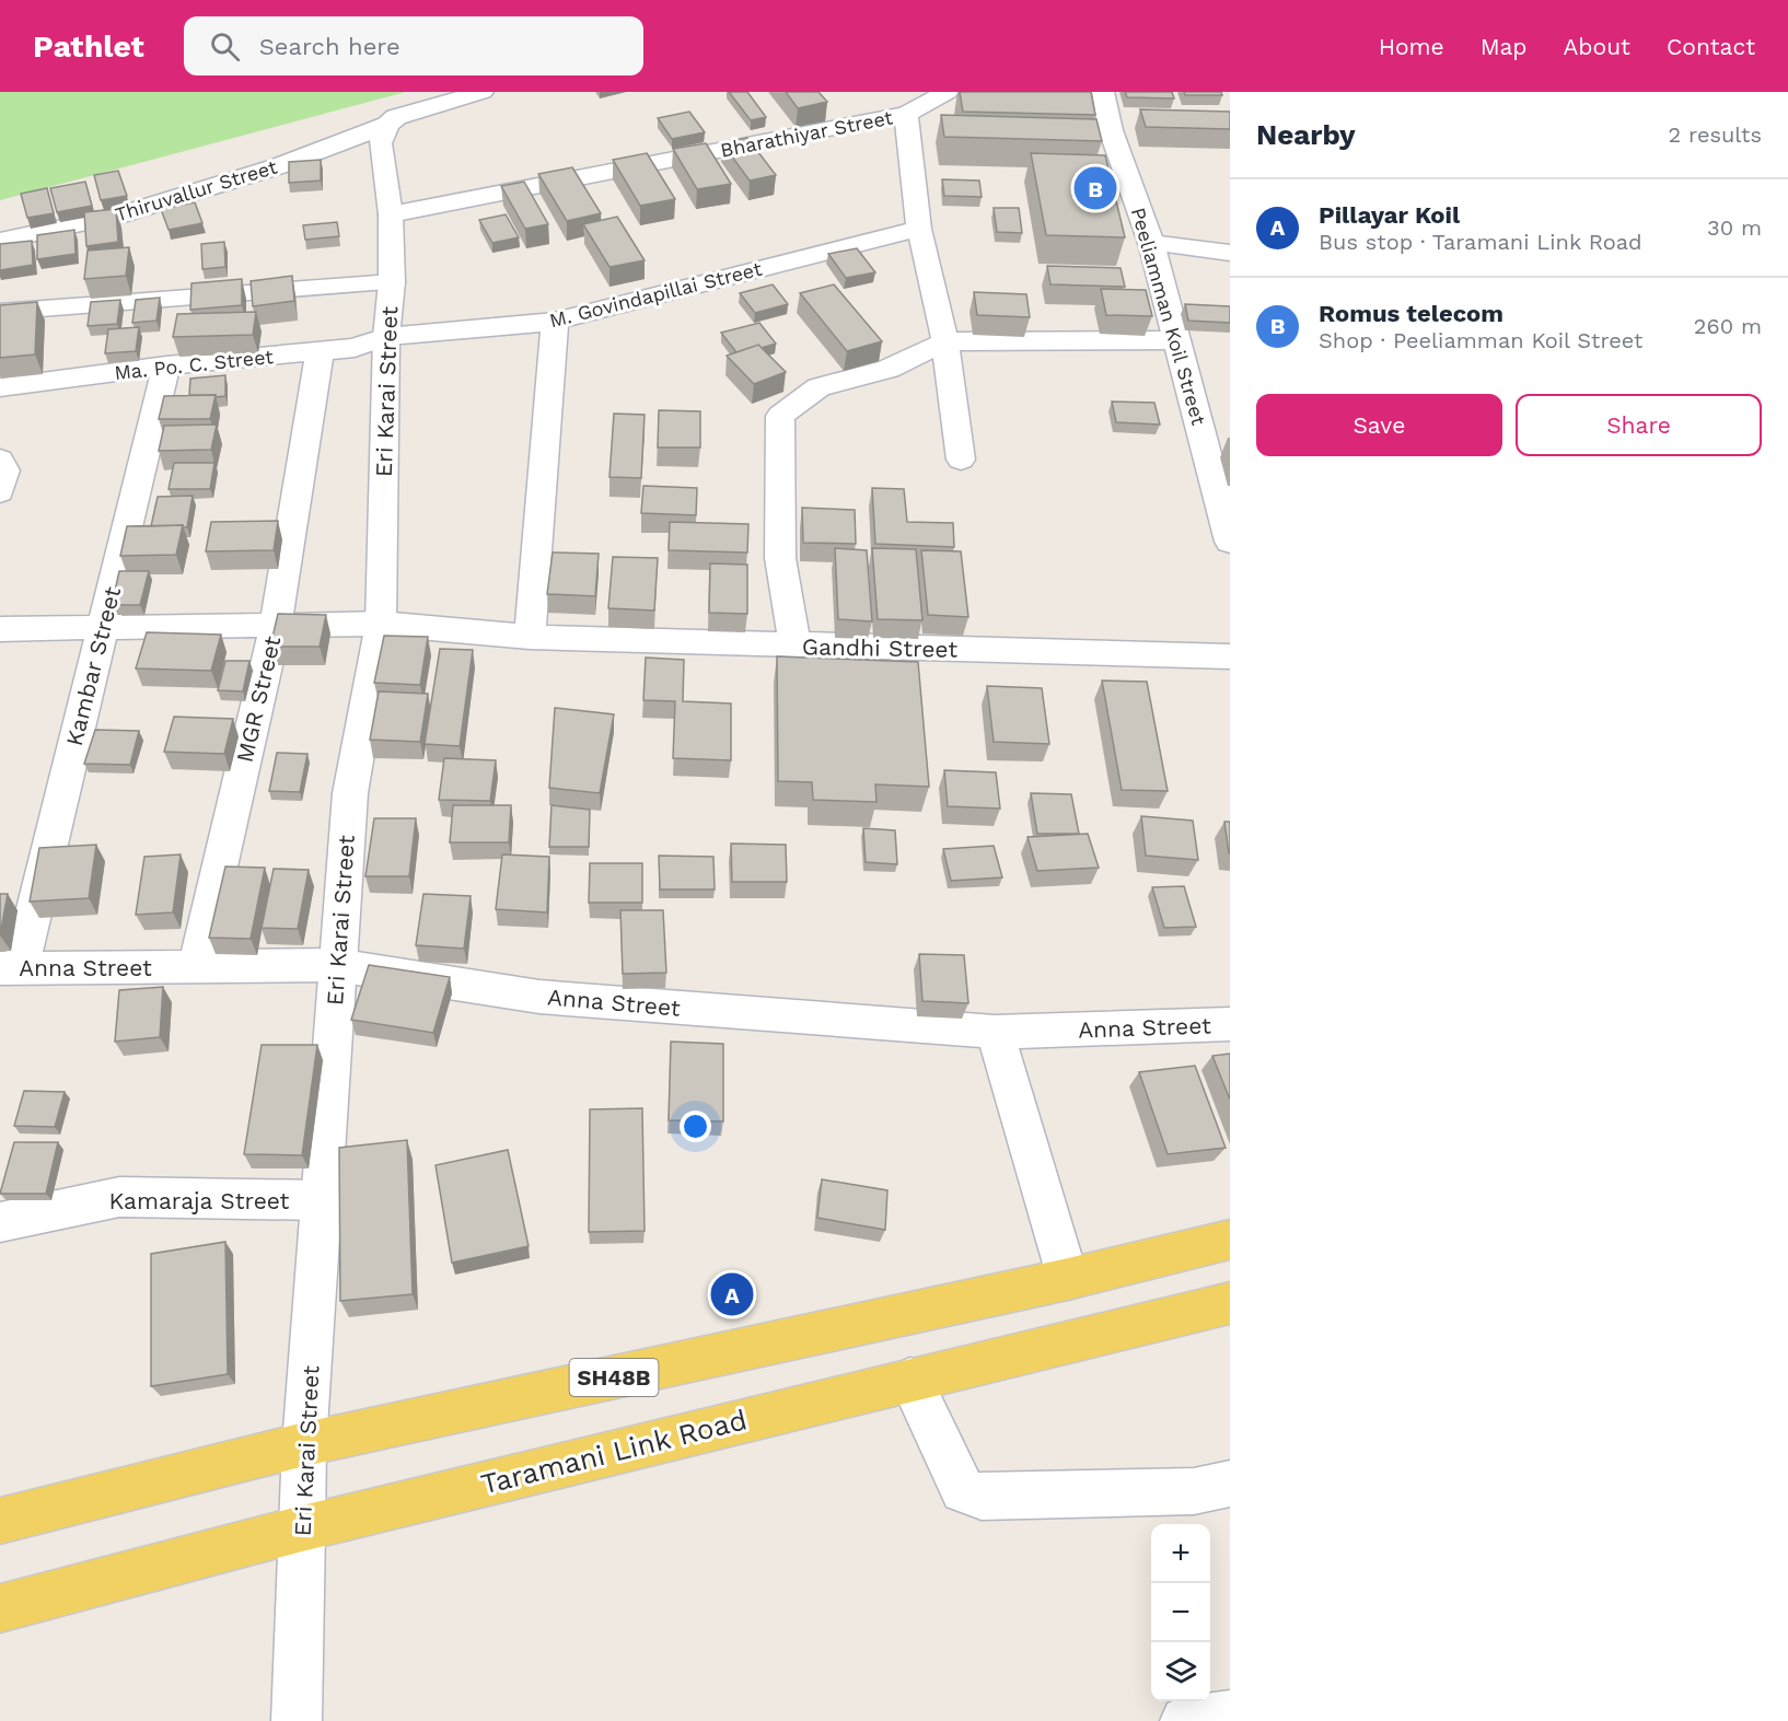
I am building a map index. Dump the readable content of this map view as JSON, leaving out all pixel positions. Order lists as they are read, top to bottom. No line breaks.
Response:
{"streets":{"main road":["SH48B","Taramani Link Road"],"street":["Bharathiyar Street","Thiruvallur Street","M. Govindapillai Street","Peeliamman Koil Street","Ma. Po. C. Street","Eri Karai Street","Gandhi Street","Kambar Street","MGR Street","Anna Street","Kamaraja Street"]},"crossings":[["Bharathiyar Street","Eri Karai Street"],["Thiruvallur Street","Eri Karai Street"],["M. Govindapillai Street","Ma. Po. C. Street"],["M. Govindapillai Street","Eri Karai Street"],["Ma. Po. C. Street","Eri Karai Street"],["Ma. Po. C. Street","Kambar Street"],["Ma. Po. C. Street","MGR Street"],["Eri Karai Street","Gandhi Street"],["Eri Karai Street","Anna Street"],["Eri Karai Street","Kamaraja Street"],["Eri Karai Street","SH48B"],["Eri Karai Street","Taramani Link Road"],["Gandhi Street","Kambar Street"],["Gandhi Street","MGR Street"],["Kambar Street","Anna Street"],["MGR Street","Anna Street"]],"page":{"header":"Pathlet","search":"Search here","nav":["Home","Map","About","Contact"],"heading":["Nearby","2 results"],"pins":["B","A"],"list":[{"mark":"A","name":"Pillayar Koil","note":"Bus stop · Taramani Link Road","value":"30 m"},{"mark":"B","name":"Romus telecom","note":"Shop · Peeliamman Koil Street","value":"260 m"}],"buttons":["Save","Share"],"map_buttons":["+","−"]}}
